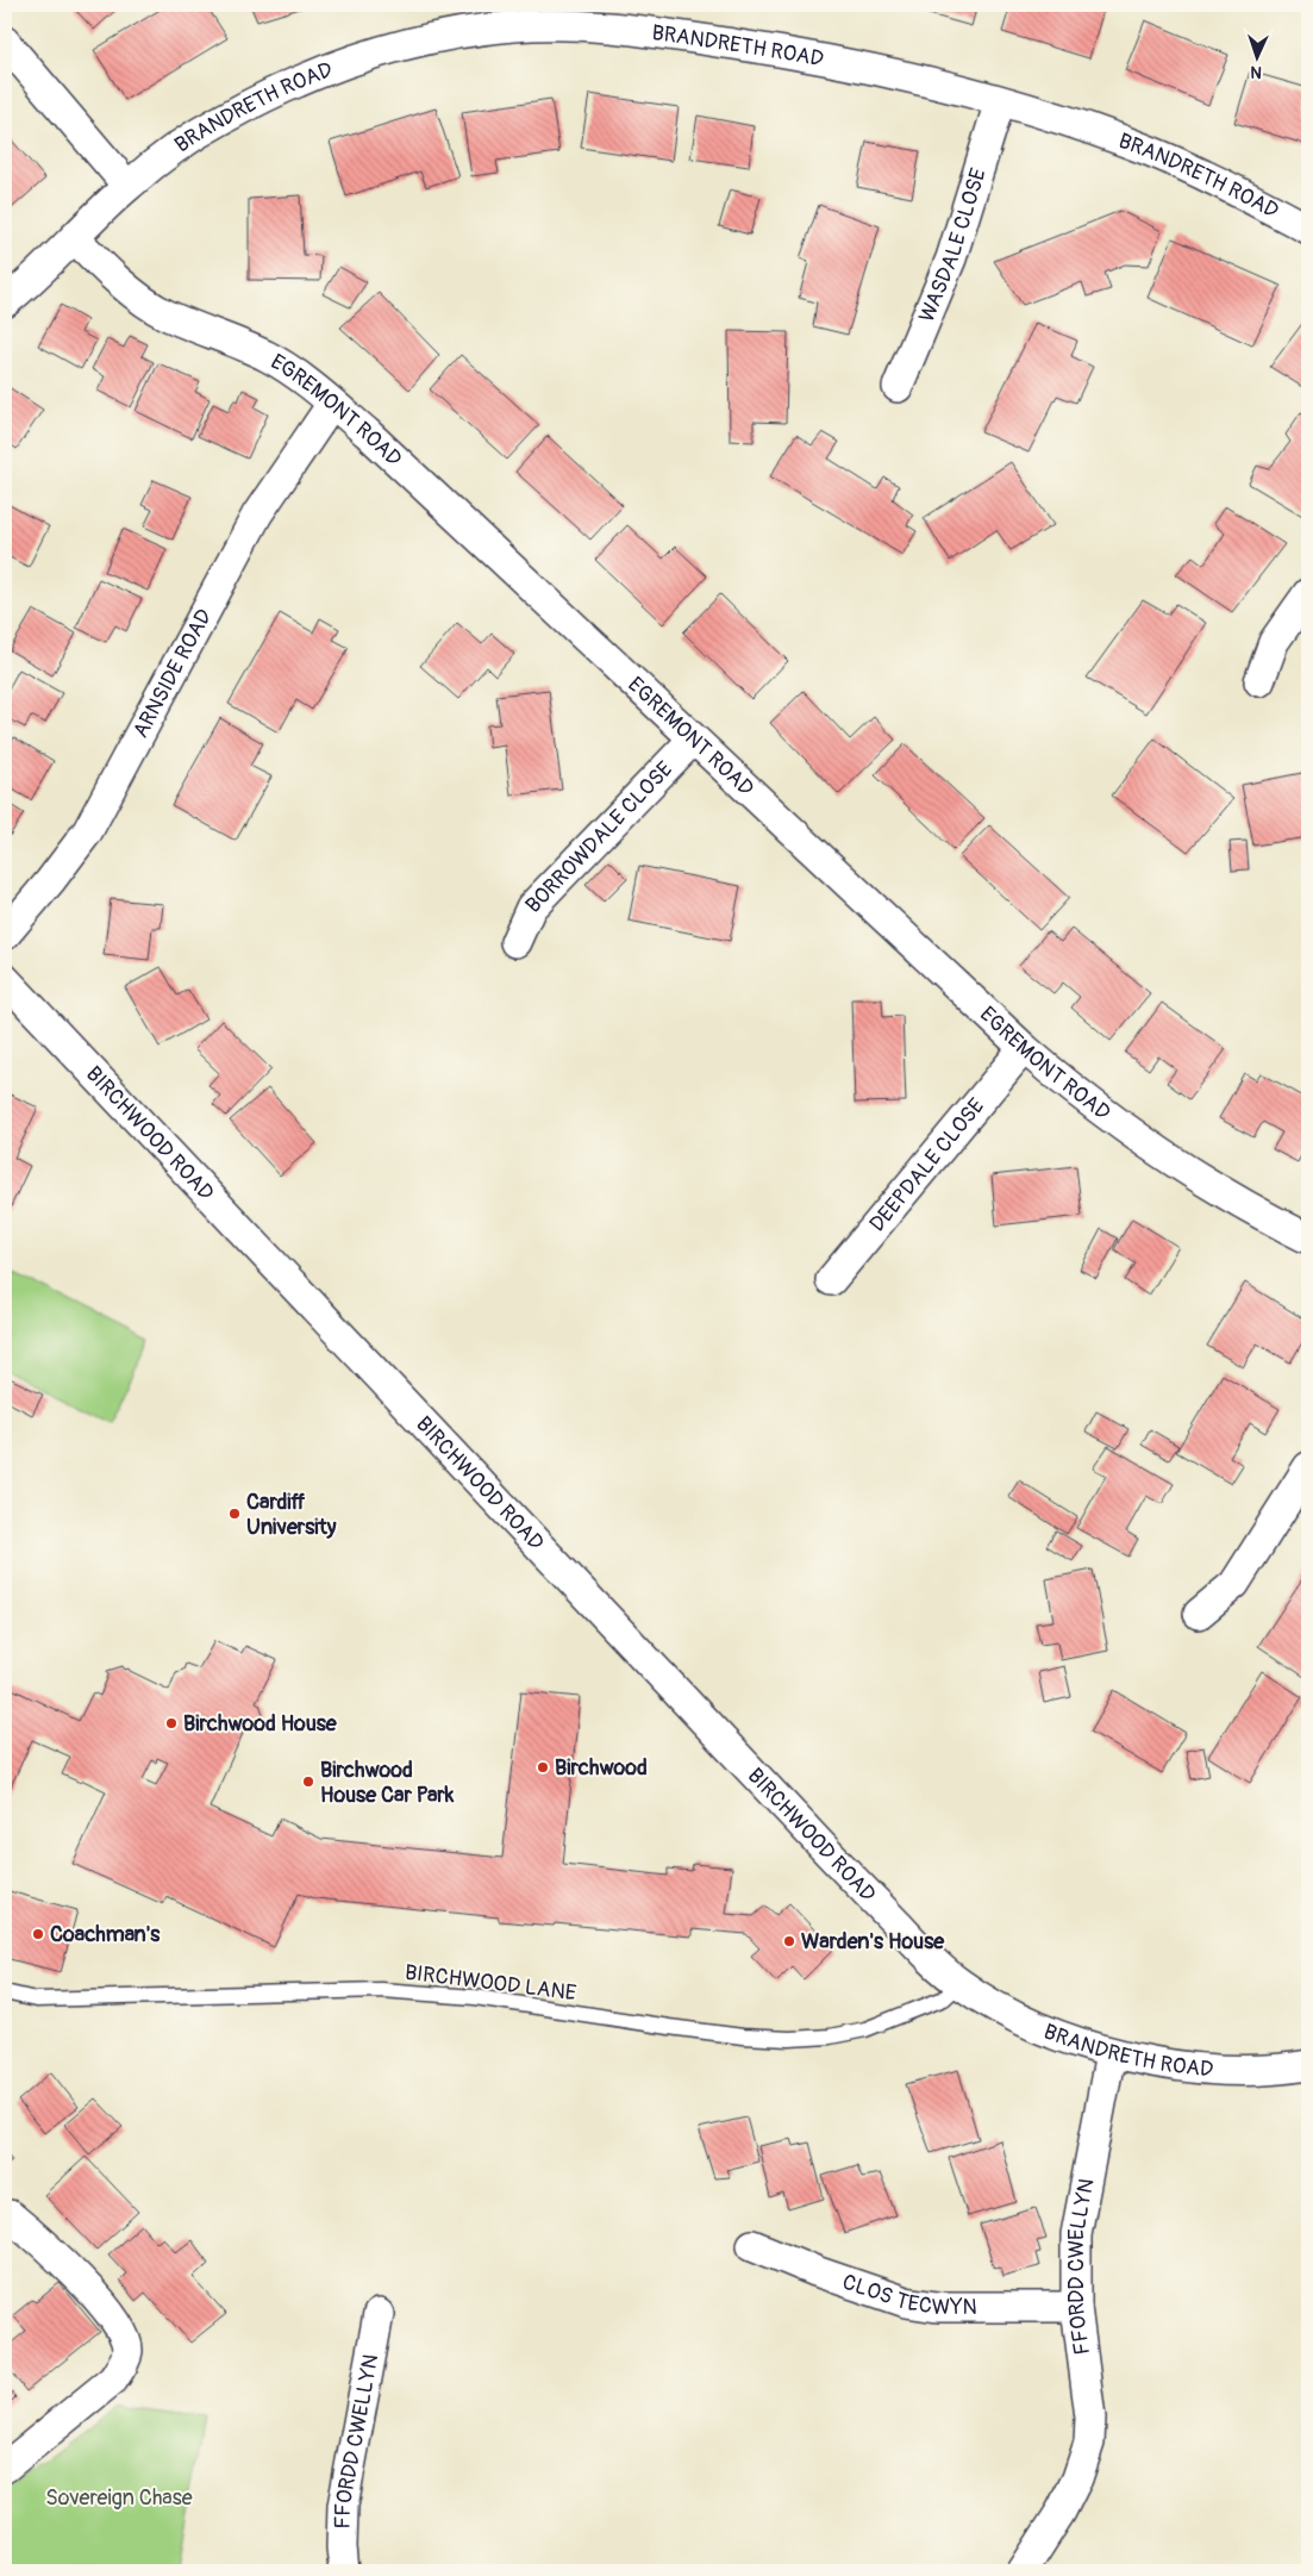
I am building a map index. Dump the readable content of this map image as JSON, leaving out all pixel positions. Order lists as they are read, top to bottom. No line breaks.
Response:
{"streets":{"street":["BRANDRETH ROAD","WASDALE CLOSE","EGREMONT ROAD","ARNSIDE ROAD","BORROWDALE CLOSE","BIRCHWOOD ROAD","DEEPDALE CLOSE","FFORDD CWELLYN","CLOS TECWYN"],"lane":["BIRCHWOOD LANE"]},"crossings":[["BRANDRETH ROAD","WASDALE CLOSE"],["BRANDRETH ROAD","EGREMONT ROAD"],["BRANDRETH ROAD","BIRCHWOOD ROAD"],["BRANDRETH ROAD","BIRCHWOOD LANE"],["BRANDRETH ROAD","FFORDD CWELLYN"],["EGREMONT ROAD","ARNSIDE ROAD"],["EGREMONT ROAD","BORROWDALE CLOSE"],["EGREMONT ROAD","DEEPDALE CLOSE"],["BIRCHWOOD ROAD","BIRCHWOOD LANE"],["FFORDD CWELLYN","CLOS TECWYN"]],"parks":["Sovereign Chase"],"places":["Cardiff University","Birchwood House","Birchwood","Birchwood House Car Park","Coachman's","Warden's House"],"north":"bottom"}
